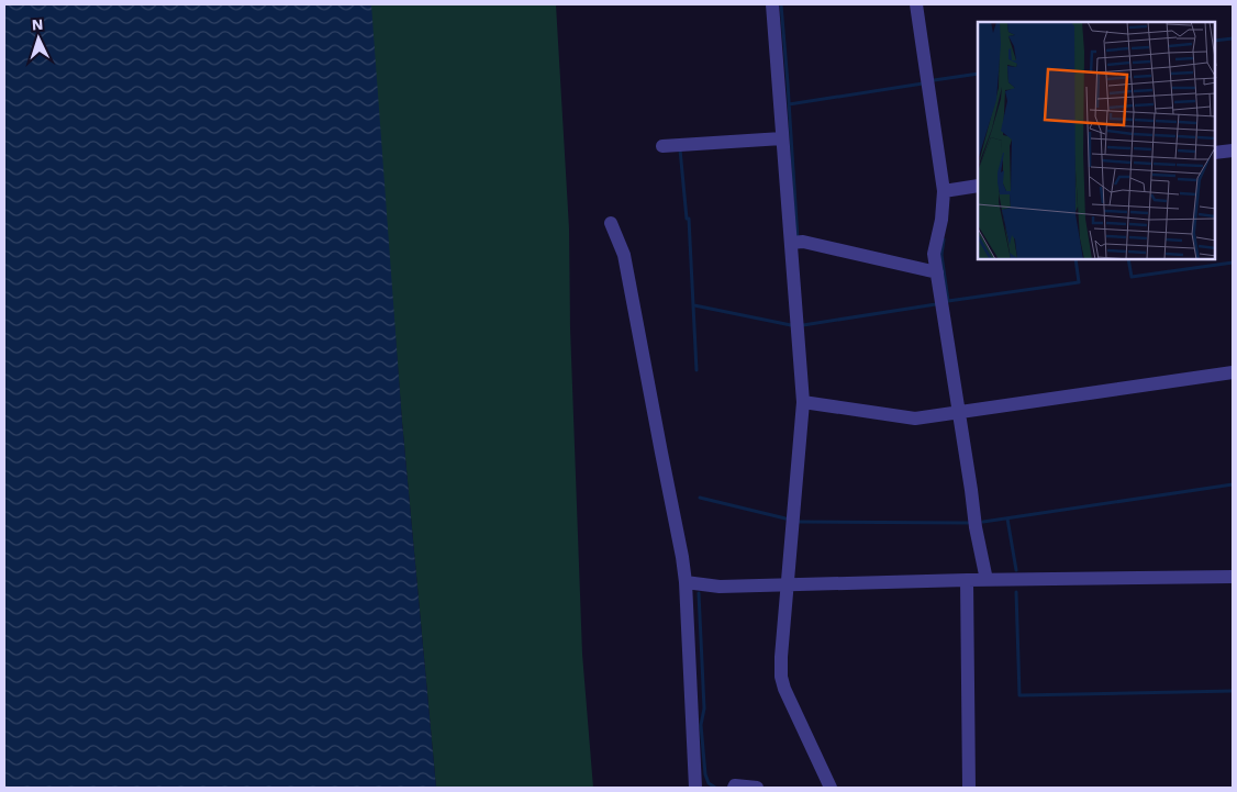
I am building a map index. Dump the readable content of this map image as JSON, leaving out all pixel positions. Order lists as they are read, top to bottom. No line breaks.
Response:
{"north":"top"}
